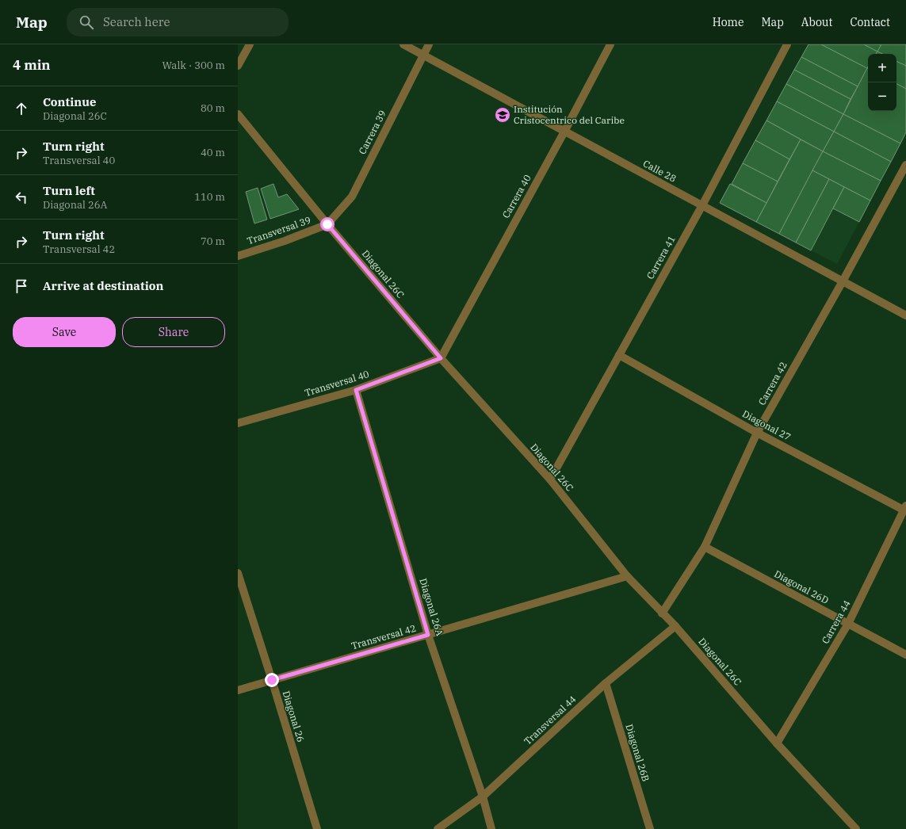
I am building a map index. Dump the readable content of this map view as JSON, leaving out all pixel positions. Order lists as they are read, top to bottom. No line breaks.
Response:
{"streets":{"street":["Carrera 39","Calle 28","Carrera 40","Transversal 39","Carrera 41","Diagonal 26C","Transversal 40","Carrera 42","Diagonal 27","Diagonal 26D","Diagonal 26A","Carrera 44","Transversal 42","Diagonal 26","Transversal 44","Diagonal 26B"]},"crossings":[["Carrera 39","Calle 28"],["Carrera 39","Transversal 39"],["Carrera 39","Diagonal 26C"],["Calle 28","Carrera 40"],["Calle 28","Carrera 41"],["Calle 28","Carrera 42"],["Carrera 40","Diagonal 26C"],["Carrera 40","Transversal 40"],["Transversal 39","Diagonal 26C"],["Carrera 41","Diagonal 26C"],["Carrera 41","Diagonal 27"],["Diagonal 26C","Transversal 40"],["Diagonal 26C","Carrera 42"],["Diagonal 26C","Carrera 44"],["Diagonal 26C","Transversal 42"],["Diagonal 26C","Transversal 44"],["Transversal 40","Diagonal 26A"],["Carrera 42","Diagonal 27"],["Carrera 42","Diagonal 26D"],["Diagonal 27","Carrera 44"],["Diagonal 26D","Carrera 44"],["Diagonal 26A","Transversal 42"],["Diagonal 26A","Transversal 44"],["Transversal 42","Diagonal 26"],["Transversal 44","Diagonal 26B"]],"places":{"school or university":["Institución Cristocentrico del Caribe"]},"page":{"header":"Map","search":"Search here","nav":["Home","Map","About","Contact"],"heading":["4 min","Walk · 300 m"],"map_buttons":["+","−"],"list":[["Continue","Diagonal 26C","80 m"],["Turn right","Transversal 40","40 m"],["Turn left","Diagonal 26A","110 m"],["Turn right","Transversal 42","70 m"],"Arrive at destination"],"buttons":["Save","Share"]}}
